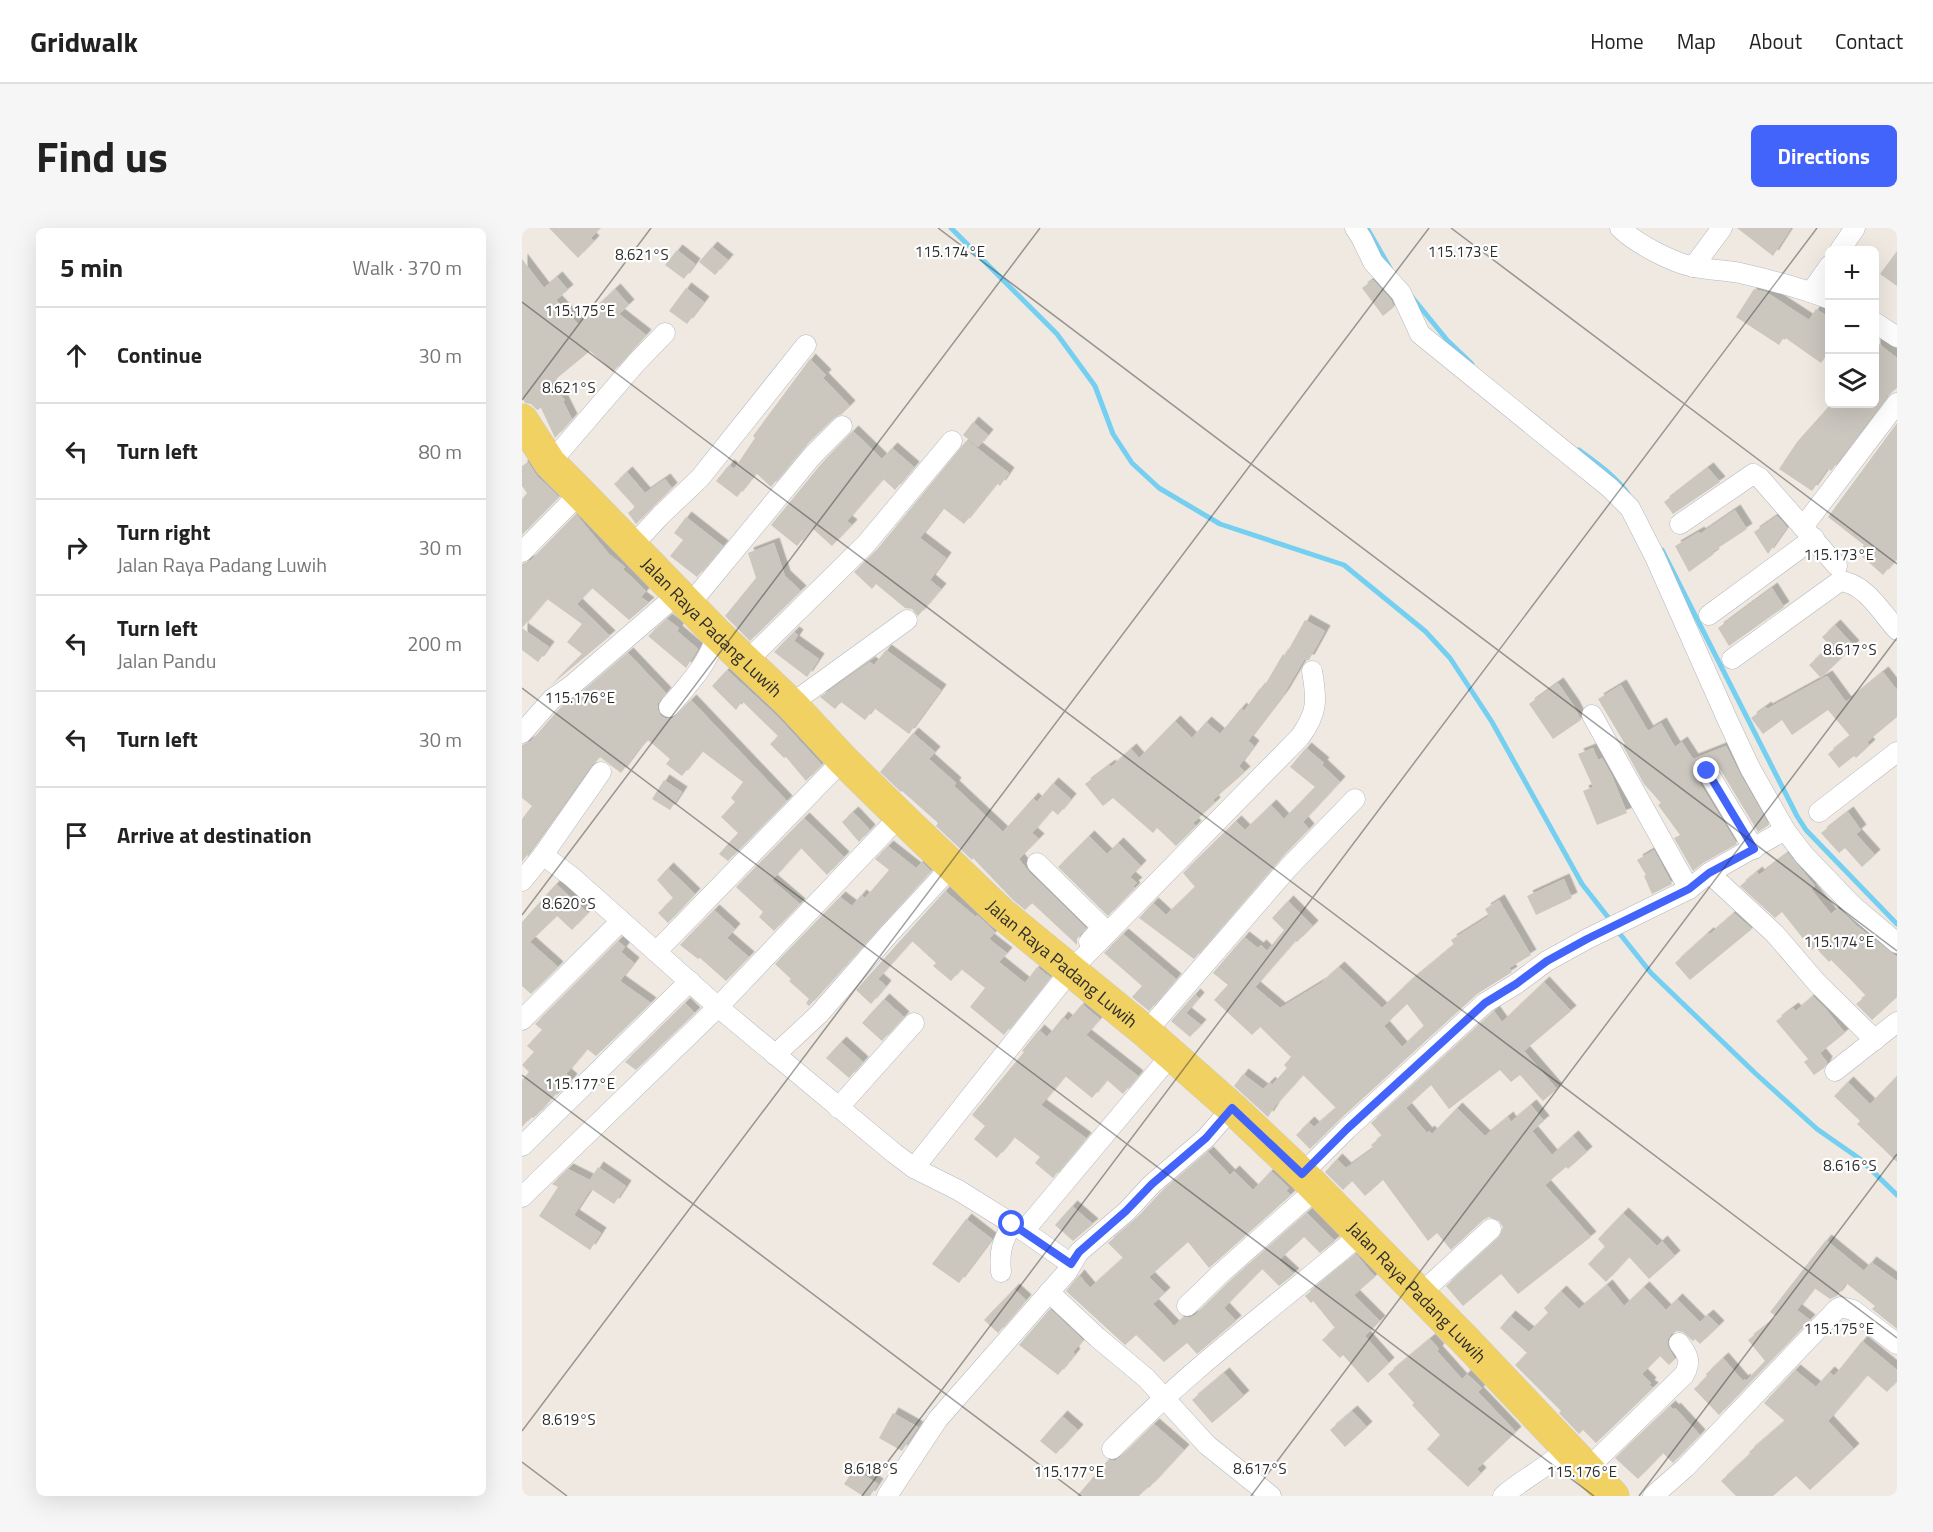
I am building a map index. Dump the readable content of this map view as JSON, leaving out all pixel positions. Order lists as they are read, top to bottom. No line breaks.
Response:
{"streets":{"main road":["Jalan Raya Padang Luwih"]},"page":{"header":"Gridwalk","nav":["Home","Map","About","Contact"],"title":"Find us","buttons":"Directions","heading":["5 min","Walk · 370 m"],"map_buttons":["+","−"],"list":[["Continue","30 m"],["Turn left","80 m"],["Turn right","Jalan Raya Padang Luwih","30 m"],["Turn left","Jalan Pandu","200 m"],["Turn left","30 m"],"Arrive at destination"]},"coordinates":["115.173°E","115.174°E","8.621°S","115.175°E","8.617°S","115.176°E","8.620°S","115.177°E","8.616°S","8.619°S","8.618°S"]}
